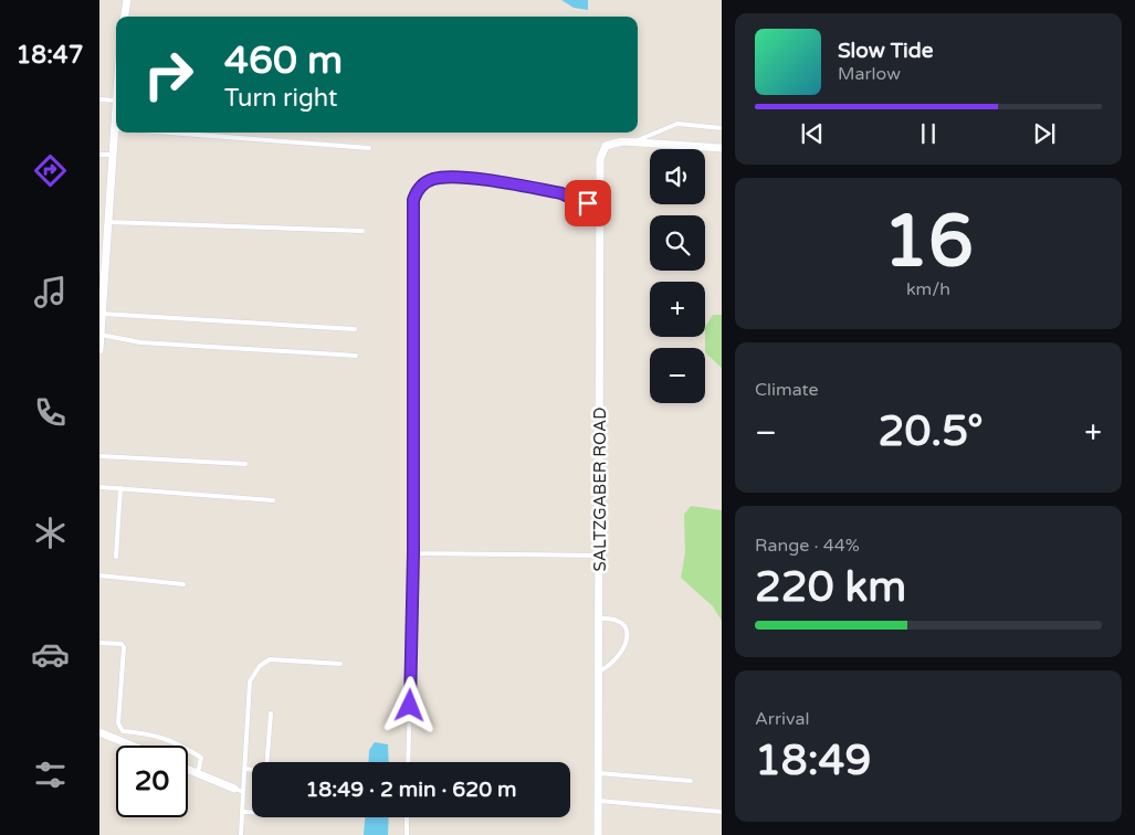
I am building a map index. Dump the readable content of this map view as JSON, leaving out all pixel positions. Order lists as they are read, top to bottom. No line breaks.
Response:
{"streets":{"street":["SALTZGABER ROAD"]},"page":{"tabs":"18:47","turn":["460 m","Turn right"],"song":["Slow Tide","Marlow"],"map_buttons":["+","−"],"tile":[["16","km/h"],"Climate",["Range · 44%","220 km"],["Arrival","18:49"]],"heat":["−","20.5°","+"],"limit":"20","trip":"18:49 · 2 min · 620 m"}}
